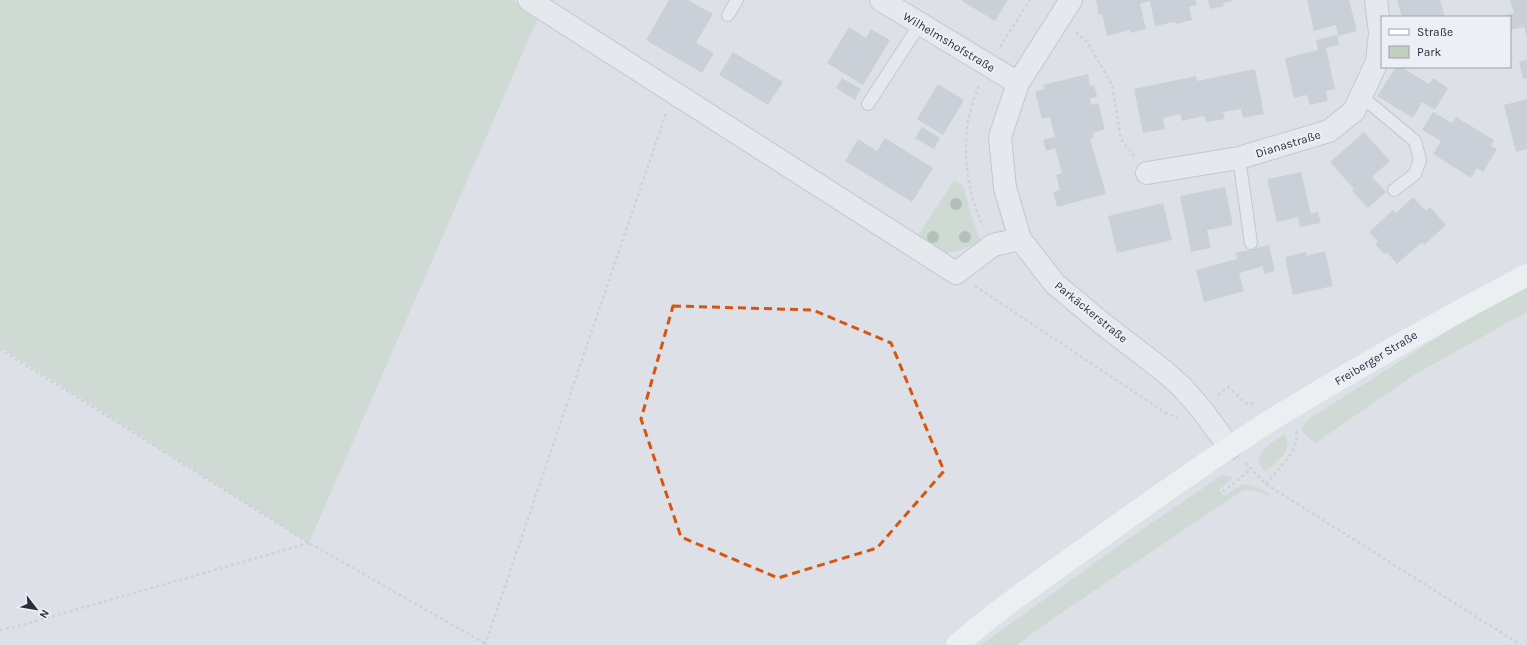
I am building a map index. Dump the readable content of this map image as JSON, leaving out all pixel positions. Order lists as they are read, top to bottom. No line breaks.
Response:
{"streets":{"main road":["Freiberger Straße"],"street":["Wilhelmshofstraße","Dianastraße","Parkäckerstraße"]},"crossings":[["Wilhelmshofstraße","Parkäckerstraße"],["Parkäckerstraße","Freiberger Straße"]],"legend":["Straße","Park"],"north":"bottom right"}
